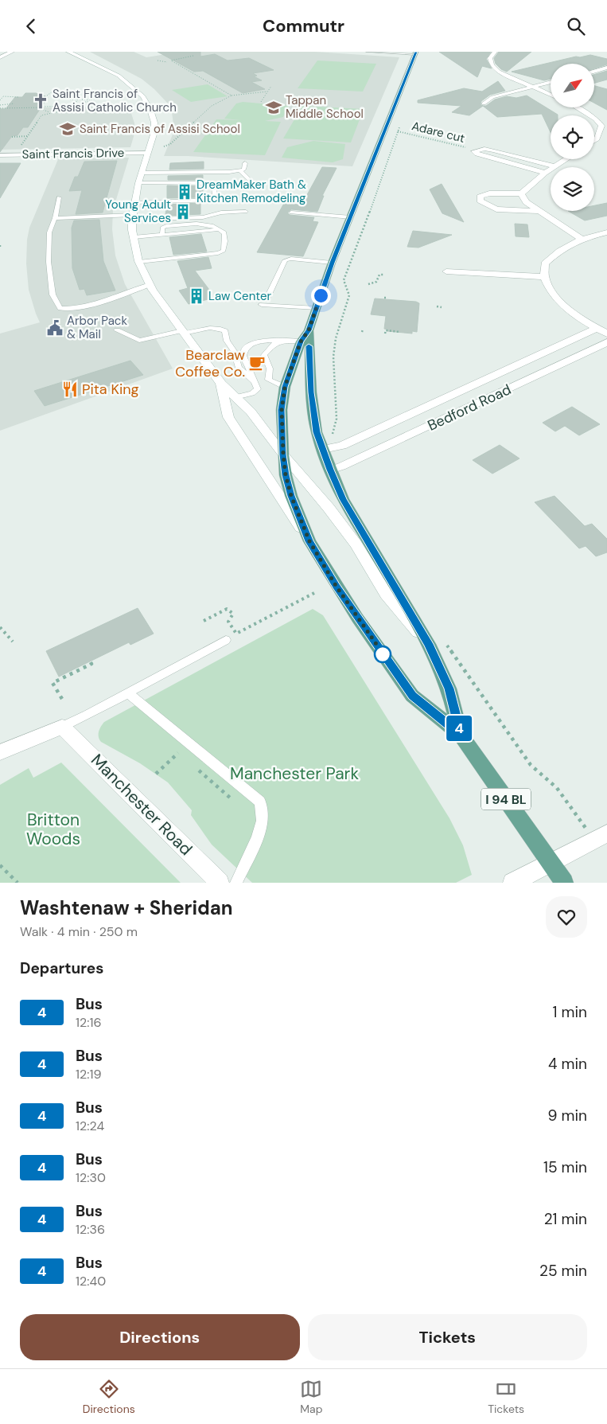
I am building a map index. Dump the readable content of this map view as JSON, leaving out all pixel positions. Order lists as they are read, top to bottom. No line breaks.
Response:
{"streets":{"main road":["I 94 BL"],"street":["Saint Francis Drive","Bedford Road","Manchester Road"],"path":["Adare cut"]},"crossings":[["Bedford Road","I 94 BL"]],"parks":["Manchester Park","Britton Woods"],"places":{"church":["Saint Francis of Assisi Catholic Church"],"school or university":["Tappan Middle School","Saint Francis of Assisi School"],"building":["DreamMaker Bath & Kitchen Remodeling","Young Adult Services","Law Center"],"public building":["Arbor Pack & Mail"],"cafe":["Bearclaw Coffee Co."],"restaurant":["Pita King"]},"lines":["bus line 4"],"north":"top right","page":{"header":"Commutr","on_map":"4","heading":[["Washtenaw + Sheridan","Walk · 4 min · 250 m"],"Departures"],"list":[{"mark":"4","name":"Bus","note":"12:16","value":"1 min"},{"mark":"4","name":"Bus","note":"12:19","value":"4 min"},{"mark":"4","name":"Bus","note":"12:24","value":"9 min"},{"mark":"4","name":"Bus","note":"12:30","value":"15 min"},{"mark":"4","name":"Bus","note":"12:36","value":"21 min"},{"mark":"4","name":"Bus","note":"12:40","value":"25 min"}],"buttons":["Directions","Tickets"],"tabs":["Directions","Map","Tickets"]}}
